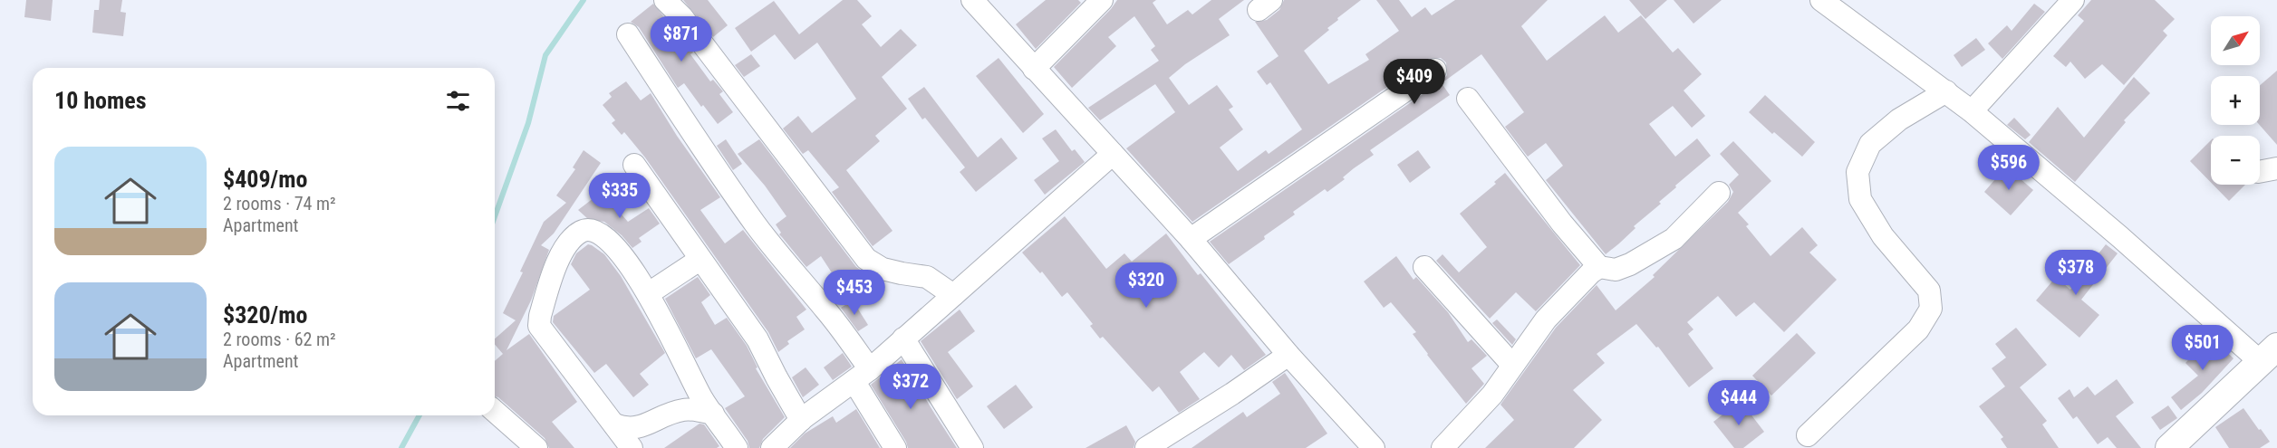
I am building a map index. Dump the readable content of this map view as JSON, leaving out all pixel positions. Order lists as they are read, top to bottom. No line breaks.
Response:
{"north":"top right","page":{"map_buttons":["+","−"],"price":["$871","$409","$596","$335","$378","$320","$453","$501","$372","$444"],"heading":"10 homes","list":[{"name":"$409/mo","note":"2 rooms · 74 m² · Apartment"},{"name":"$320/mo","note":"2 rooms · 62 m² · Apartment"}]}}
